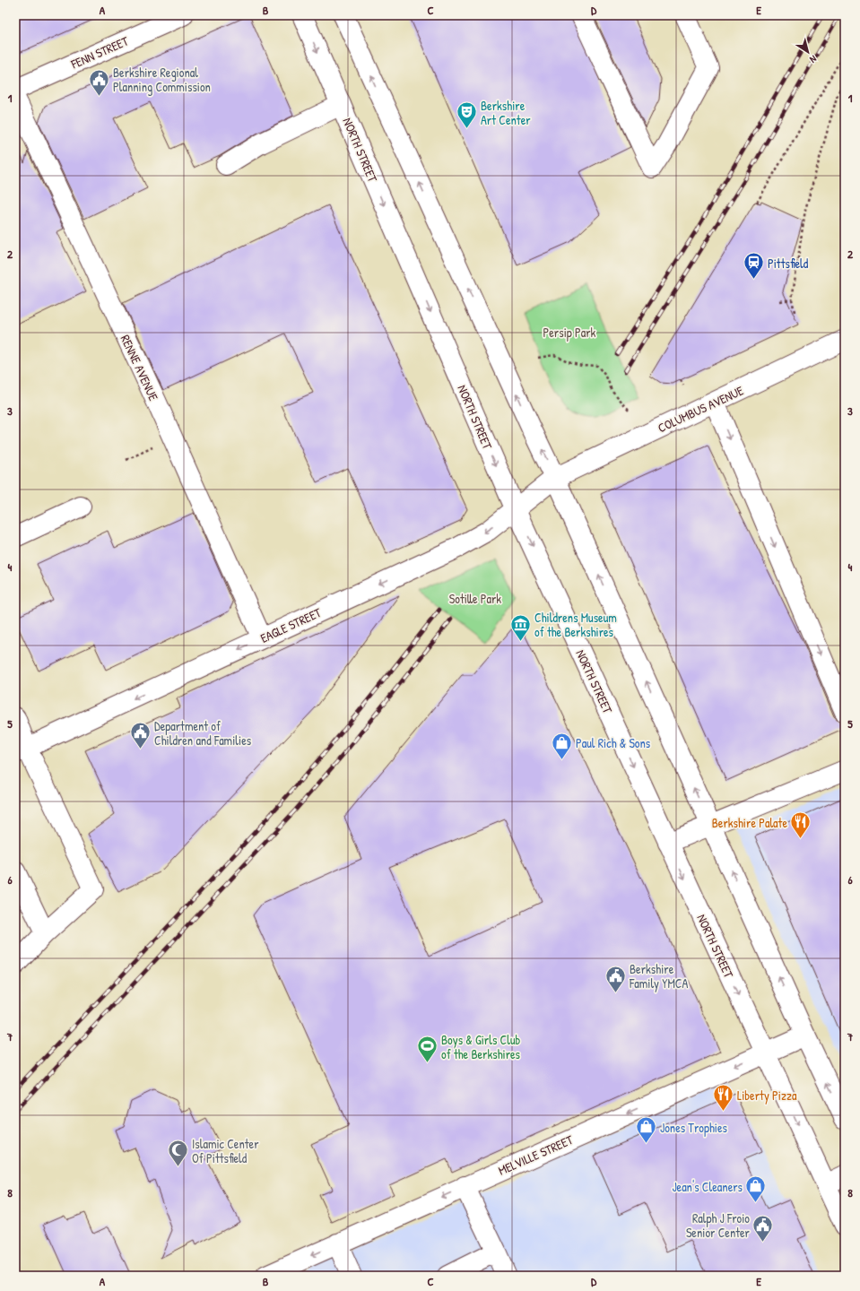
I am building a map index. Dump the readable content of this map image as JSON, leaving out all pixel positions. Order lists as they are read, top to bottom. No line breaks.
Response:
{"streets":{"street":["FENN STREET","NORTH STREET","RENNE AVENUE","COLUMBUS AVENUE","EAGLE STREET","MELVILLE STREET"]},"crossings":[["NORTH STREET","EAGLE STREET"],["NORTH STREET","MELVILLE STREET"],["RENNE AVENUE","EAGLE STREET"],["COLUMBUS AVENUE","EAGLE STREET"]],"one_way":["EAGLE STREET","MELVILLE STREET"],"parks":["Persip Park","Sotille Park"],"places":{"public building":["Berkshire Regional Planning Commission","Department of Children and Families","Berkshire Family YMCA","Ralph J Froio Senior Center"],"theatre":["Berkshire Art Center"],"station":["Pittsfield"],"museum":["Childrens Museum of the Berkshires"],"shop":["Paul Rich & Sons","Jones Trophies","Jean's Cleaners"],"restaurant":["Berkshire Palate","Liberty Pizza"],"sports":["Boys & Girls Club of the Berkshires"],"mosque":["Islamic Center Of Pittsfield"]},"north":"bottom right","grid":{"columns":["A","B","C","D","E"],"rows":["1","2","3","4","5","6","7","8"]}}
